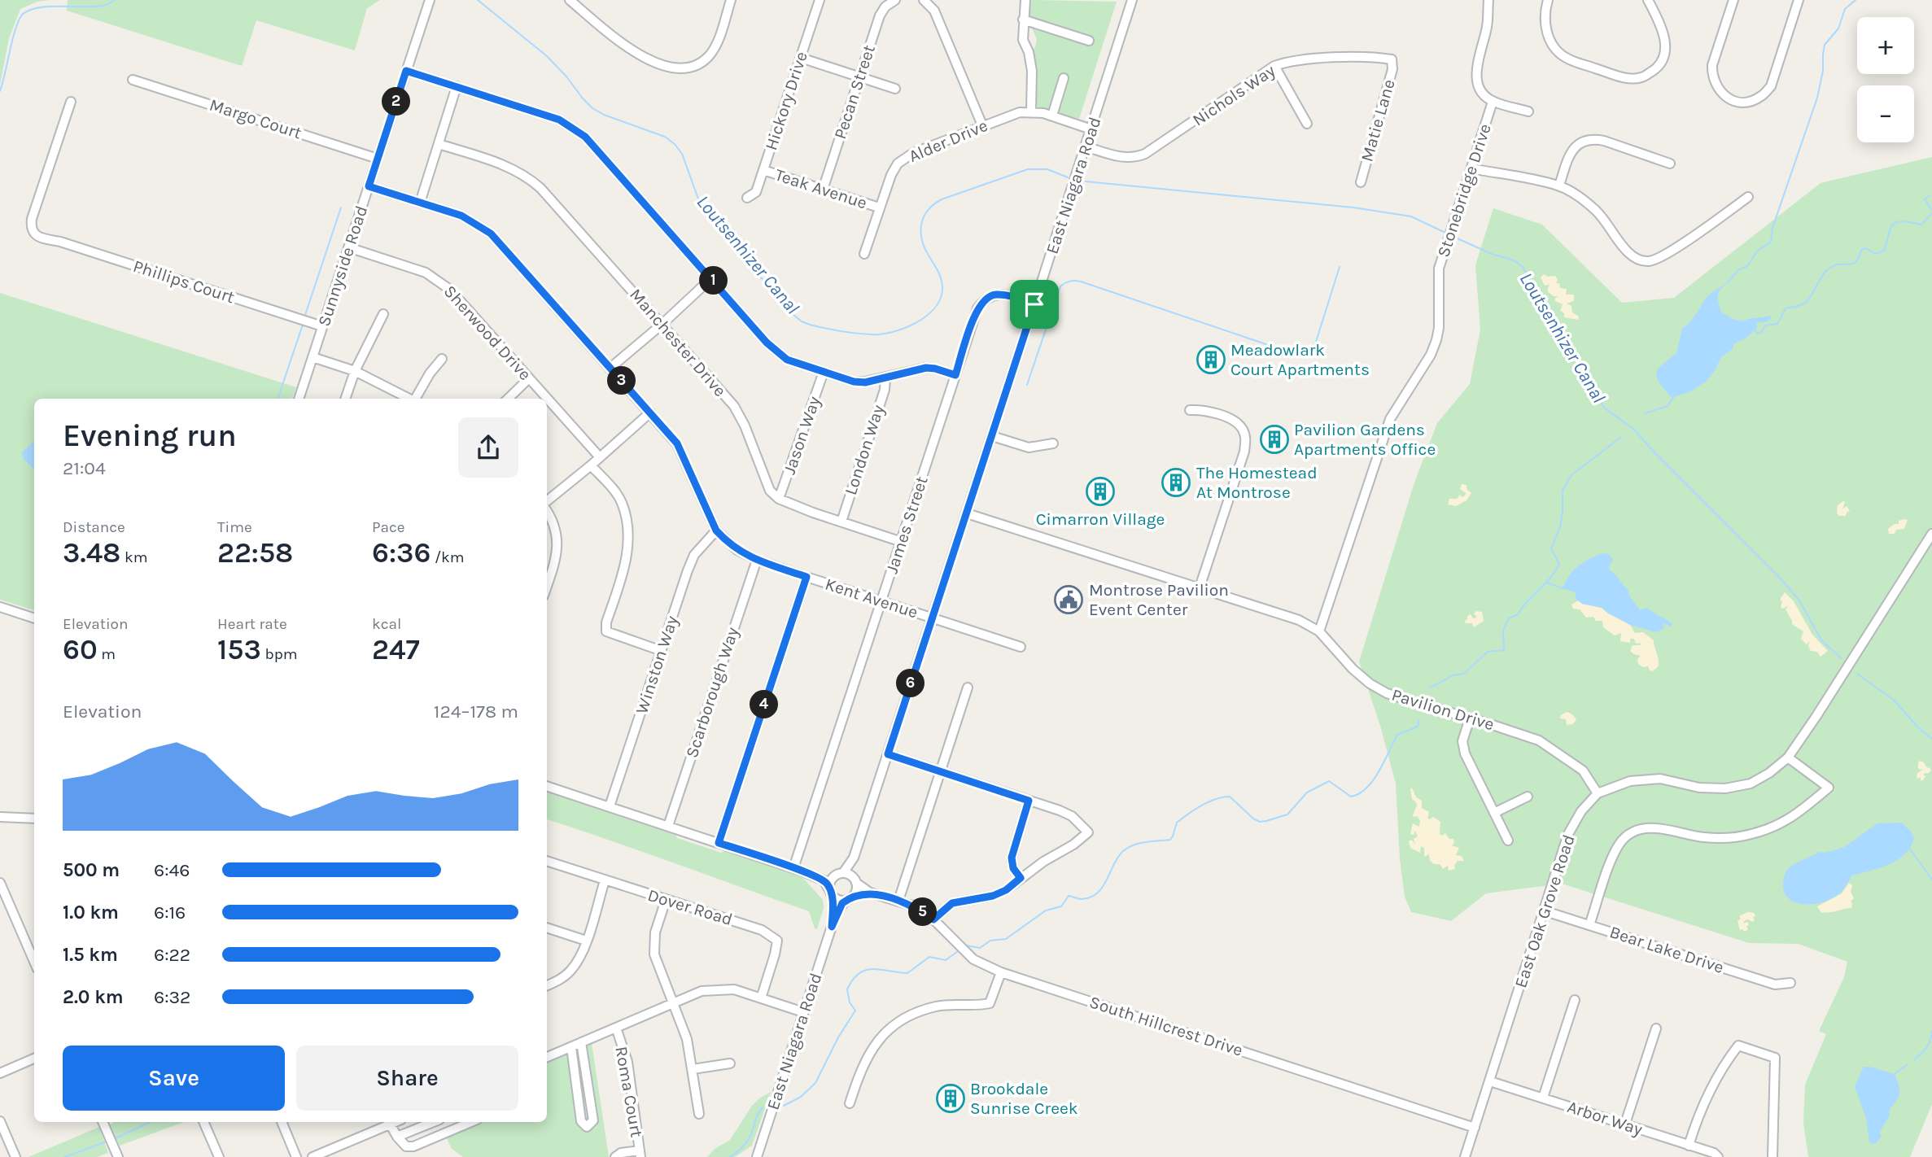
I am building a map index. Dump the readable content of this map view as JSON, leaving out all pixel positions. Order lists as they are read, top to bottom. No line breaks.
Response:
{"streets":{"street":["Pecan Street","Nichols Way","Hickory Drive","Margo Court","Matie Lane","Alder Drive","East Niagara Road","Teak Avenue","Stonebridge Drive","Sunnyside Road","Phillips Court","Sherwood Drive","Manchester Drive","Jason Way","London Way","James Street","Kent Avenue","Winston Way","Scarborough Way","Pavilion Drive","Dover Road","East Oak Grove Road","Bear Lake Drive","South Hillcrest Drive","Roma Court","Arbor Way"]},"crossings":[["Pecan Street","Teak Avenue"],["Nichols Way","Matie Lane"],["Nichols Way","East Niagara Road"],["Hickory Drive","Teak Avenue"],["Margo Court","Sunnyside Road"],["Alder Drive","East Niagara Road"],["Alder Drive","Teak Avenue"],["East Niagara Road","James Street"],["East Niagara Road","Kent Avenue"],["East Niagara Road","Pavilion Drive"],["East Niagara Road","South Hillcrest Drive"],["Stonebridge Drive","Pavilion Drive"],["Sunnyside Road","Phillips Court"],["Sunnyside Road","Sherwood Drive"],["Sunnyside Road","Kent Avenue"],["Manchester Drive","Jason Way"],["James Street","Kent Avenue"],["Kent Avenue","Winston Way"],["Kent Avenue","Scarborough Way"],["Pavilion Drive","East Oak Grove Road"],["East Oak Grove Road","Bear Lake Drive"],["East Oak Grove Road","South Hillcrest Drive"],["East Oak Grove Road","Arbor Way"]],"water":["Loutsenhizer Canal"],"places":{"building":["Meadowlark Court Apartments","Pavilion Gardens Apartments Office","The Homestead At Montrose","Cimarron Village","Brookdale Sunrise Creek"],"public building":["Montrose Pavilion Event Center"]},"page":{"map_buttons":["+","−"],"pins":["2","1","3","6","4","5"],"heading":["Evening run","21:04"],"stats":[["Distance","3.48 km"],["Time","22:58"],["Pace","6:36 /km"],["Elevation","60 m"],["Heart rate","153 bpm"],["kcal","247"]],"chart":["Elevation","124–178 m"],"list":[{"name":"500 m","note":"6:46"},{"name":"1.0 km","note":"6:16"},{"name":"1.5 km","note":"6:22"},{"name":"2.0 km","note":"6:32"}],"buttons":["Save","Share"]}}
